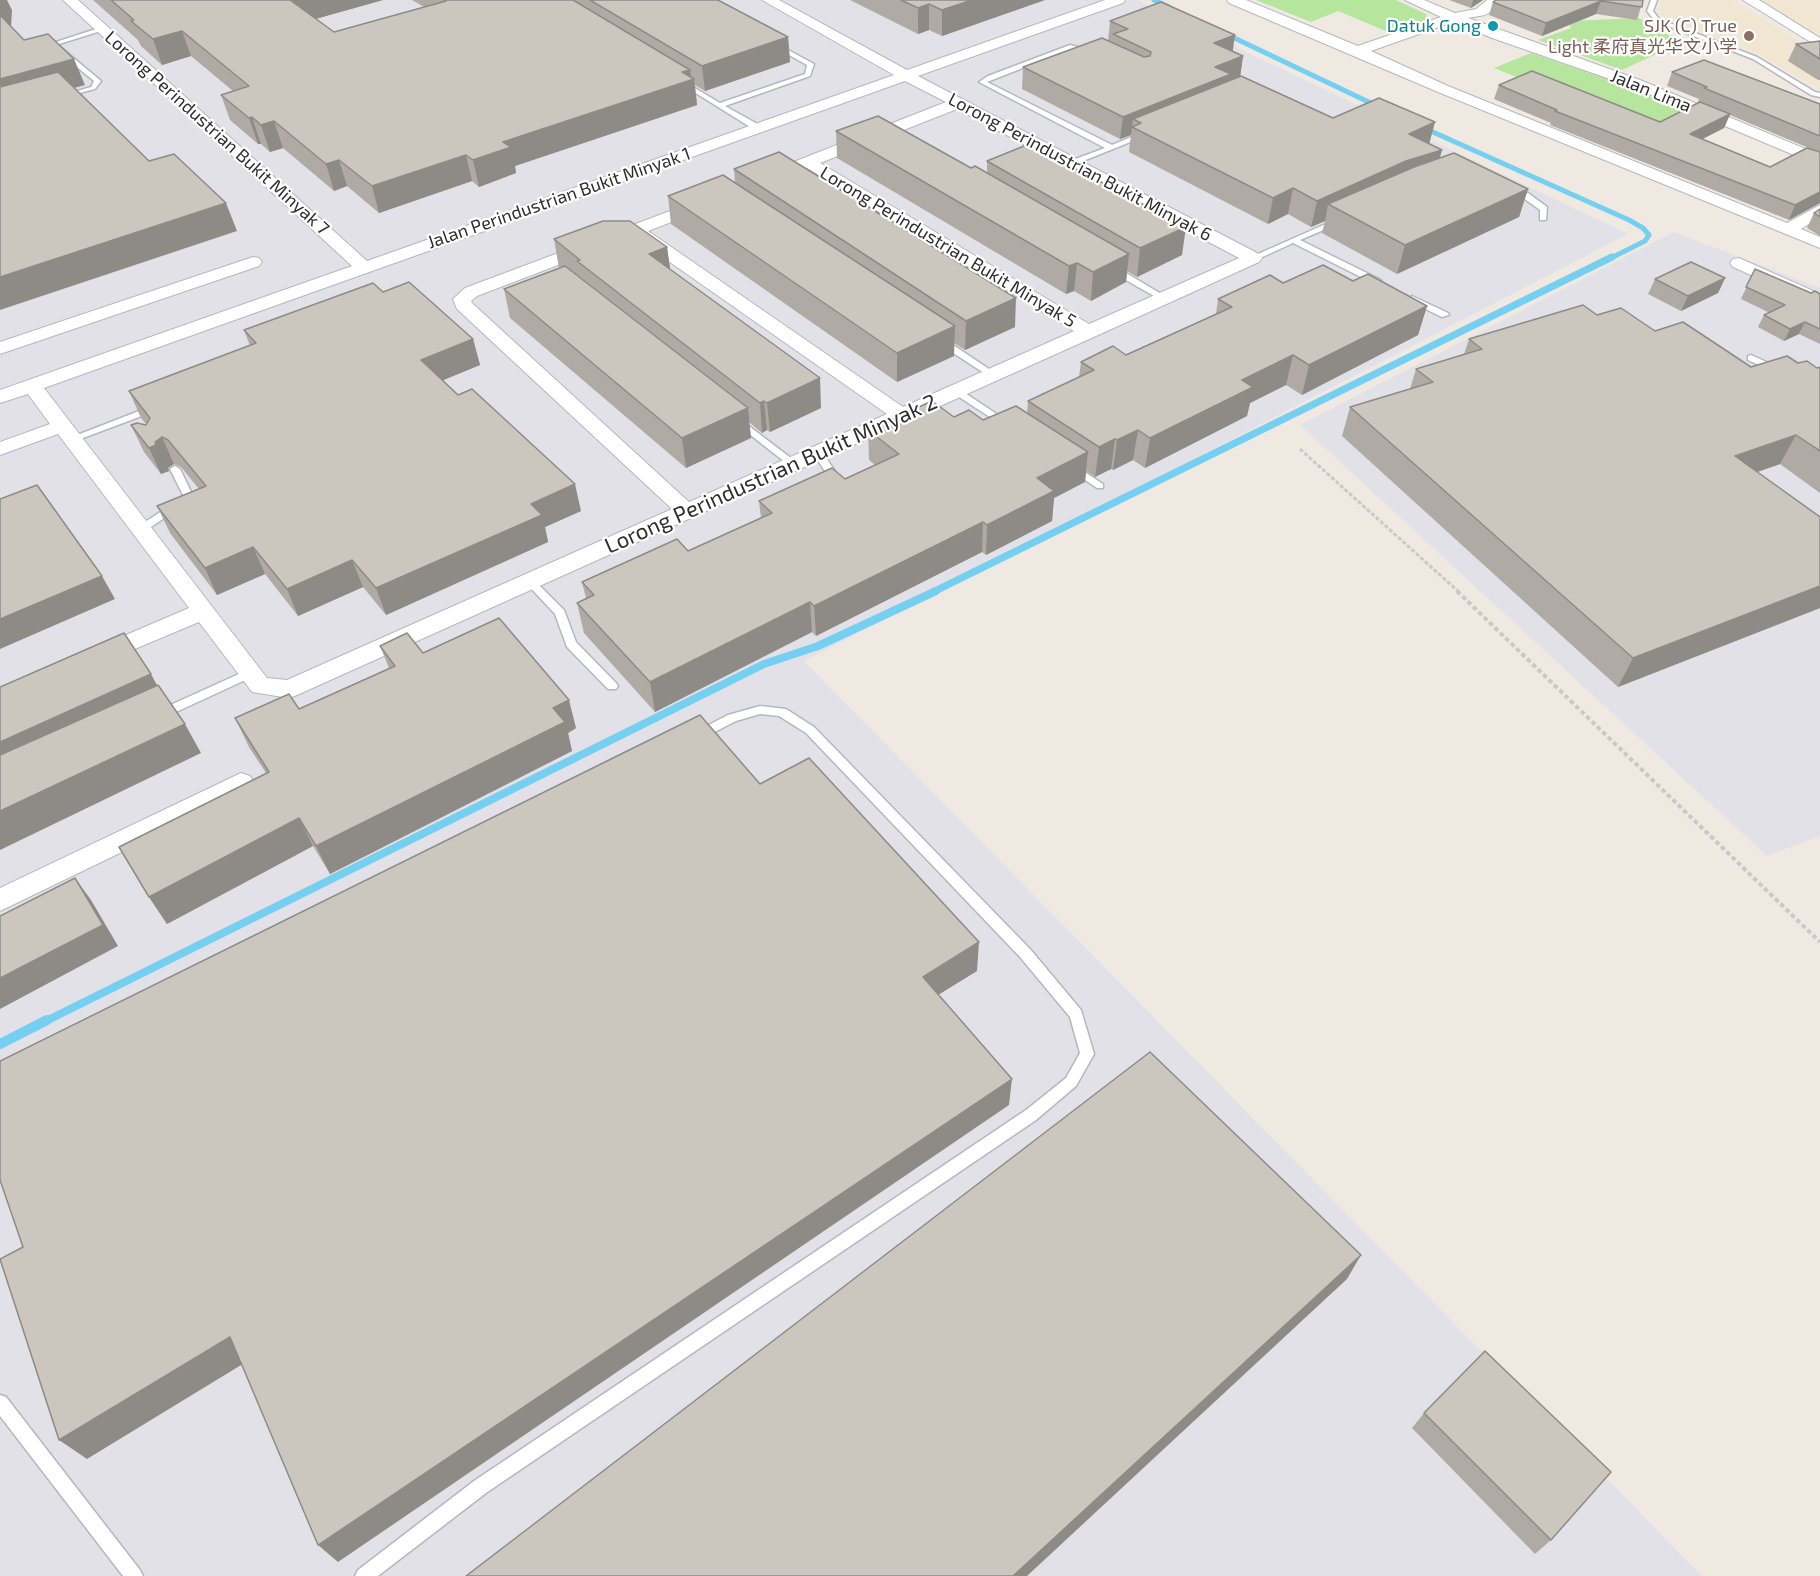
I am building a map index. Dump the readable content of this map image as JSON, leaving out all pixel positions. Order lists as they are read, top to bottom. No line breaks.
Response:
{"streets":{"street":["Jalan Lima","Lorong Perindustrian Bukit Minyak 7","Lorong Perindustrian Bukit Minyak 6","Jalan Perindustrian Bukit Minyak 1","Lorong Perindustrian Bukit Minyak 5","Lorong Perindustrian Bukit Minyak 2"]},"crossings":[["Lorong Perindustrian Bukit Minyak 7","Jalan Perindustrian Bukit Minyak 1"],["Lorong Perindustrian Bukit Minyak 6","Jalan Perindustrian Bukit Minyak 1"],["Lorong Perindustrian Bukit Minyak 6","Lorong Perindustrian Bukit Minyak 2"],["Lorong Perindustrian Bukit Minyak 5","Lorong Perindustrian Bukit Minyak 2"]],"places":["Datuk Gong","SJK (C) True Light 柔府真光华文小学"]}
